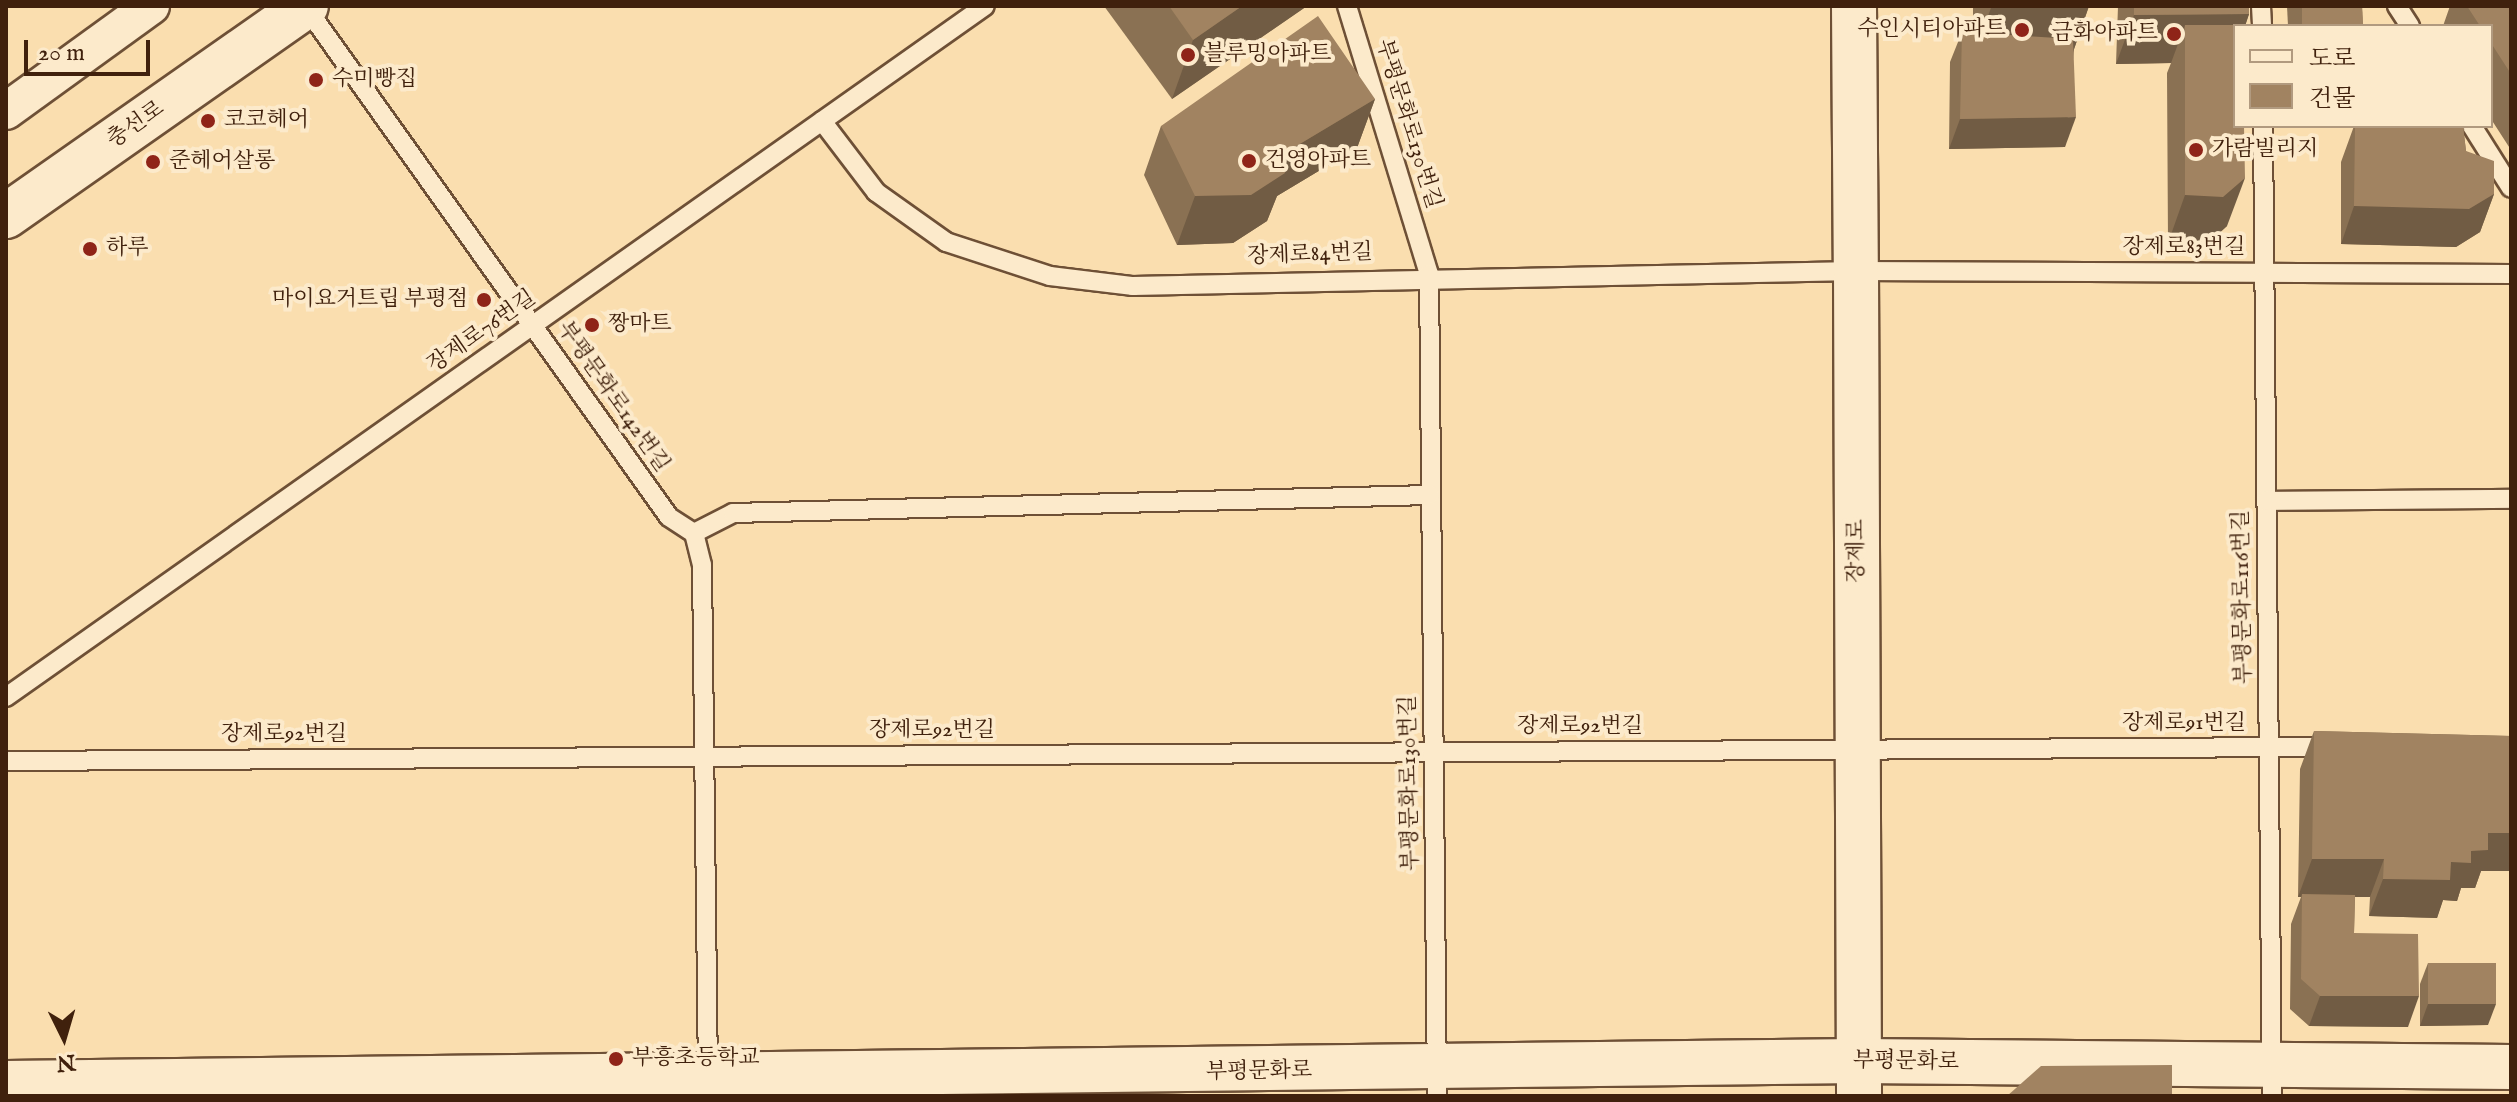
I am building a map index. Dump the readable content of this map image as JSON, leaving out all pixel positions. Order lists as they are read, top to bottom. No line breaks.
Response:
{"streets":{"street":["충선로","장제로","부평문화로"],"lane":["부평문화로130번길","장제로83번길","장제로84번길","장제로76번길","부평문화로142번길","부평문화로116번길","장제로91번길","장제로92번길"]},"crossings":[["부평문화로130번길","장제로84번길"],["부평문화로130번길","장제로92번길"],["부평문화로130번길","부평문화로"],["충선로","부평문화로142번길"],["장제로83번길","장제로84번길"],["장제로83번길","장제로"],["장제로83번길","부평문화로116번길"],["장제로84번길","장제로76번길"],["장제로84번길","장제로"],["장제로76번길","부평문화로142번길"],["장제로","장제로91번길"],["장제로","장제로92번길"],["장제로","부평문화로"],["부평문화로116번길","장제로91번길"],["부평문화로116번길","부평문화로"],["장제로91번길","장제로92번길"]],"places":["수인시티아파트","금화아파트","블루밍아파트","수미빵집","코코헤어","가람빌리지","건영아파트","준헤어살롱","하루","마이요거트립 부평점","짱마트","부흥초등학교"],"legend":["도로","건물"],"scale_bar":"20 m","north":"bottom"}
